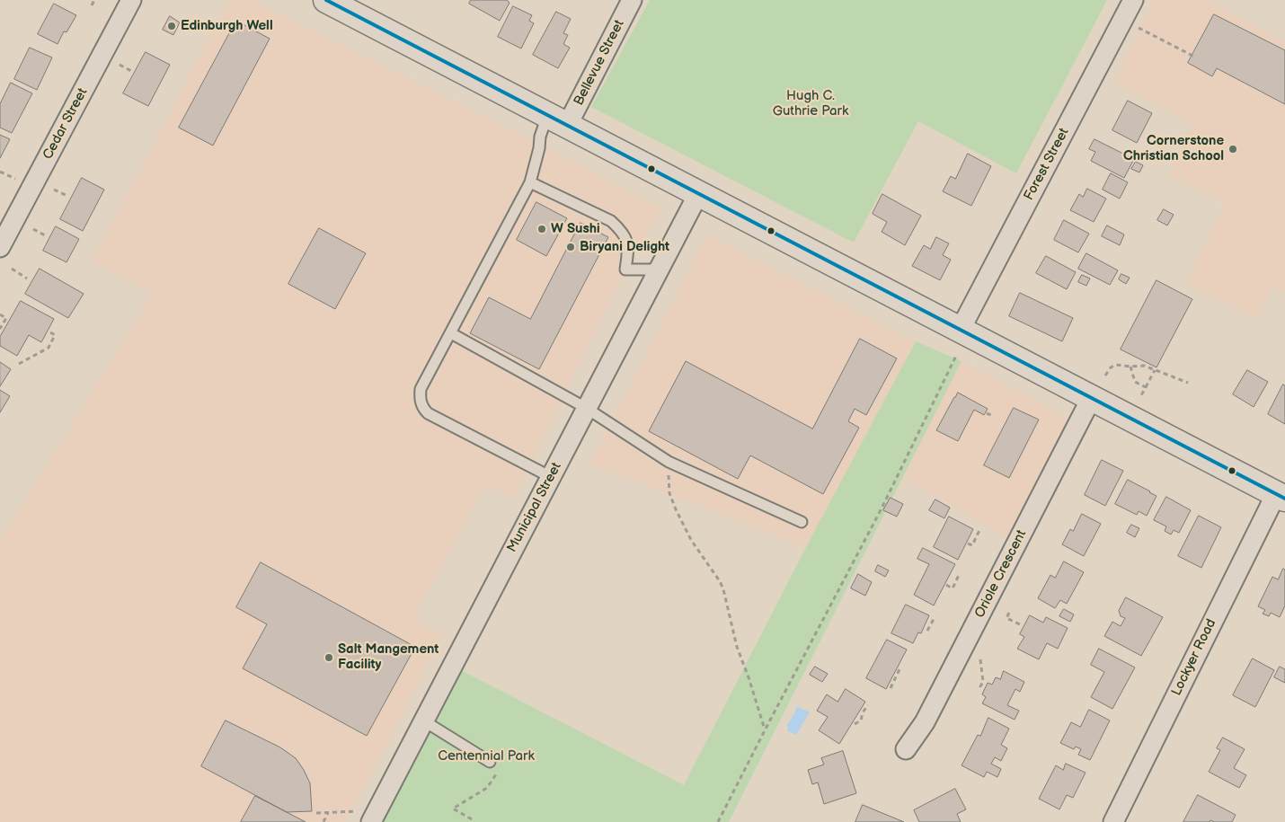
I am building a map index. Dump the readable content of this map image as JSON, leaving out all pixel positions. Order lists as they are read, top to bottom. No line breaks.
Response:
{"streets":{"street":["Bellevue Street","Cedar Street","Forest Street","Municipal Street","Oriole Crescent","Lockyer Road"]},"parks":["Hugh C. Guthrie Park","Centennial Park"],"places":["Edinburgh Well","Cornerstone Christian School","W Sushi","Biryani Delight","Salt Mangement Facility"]}
